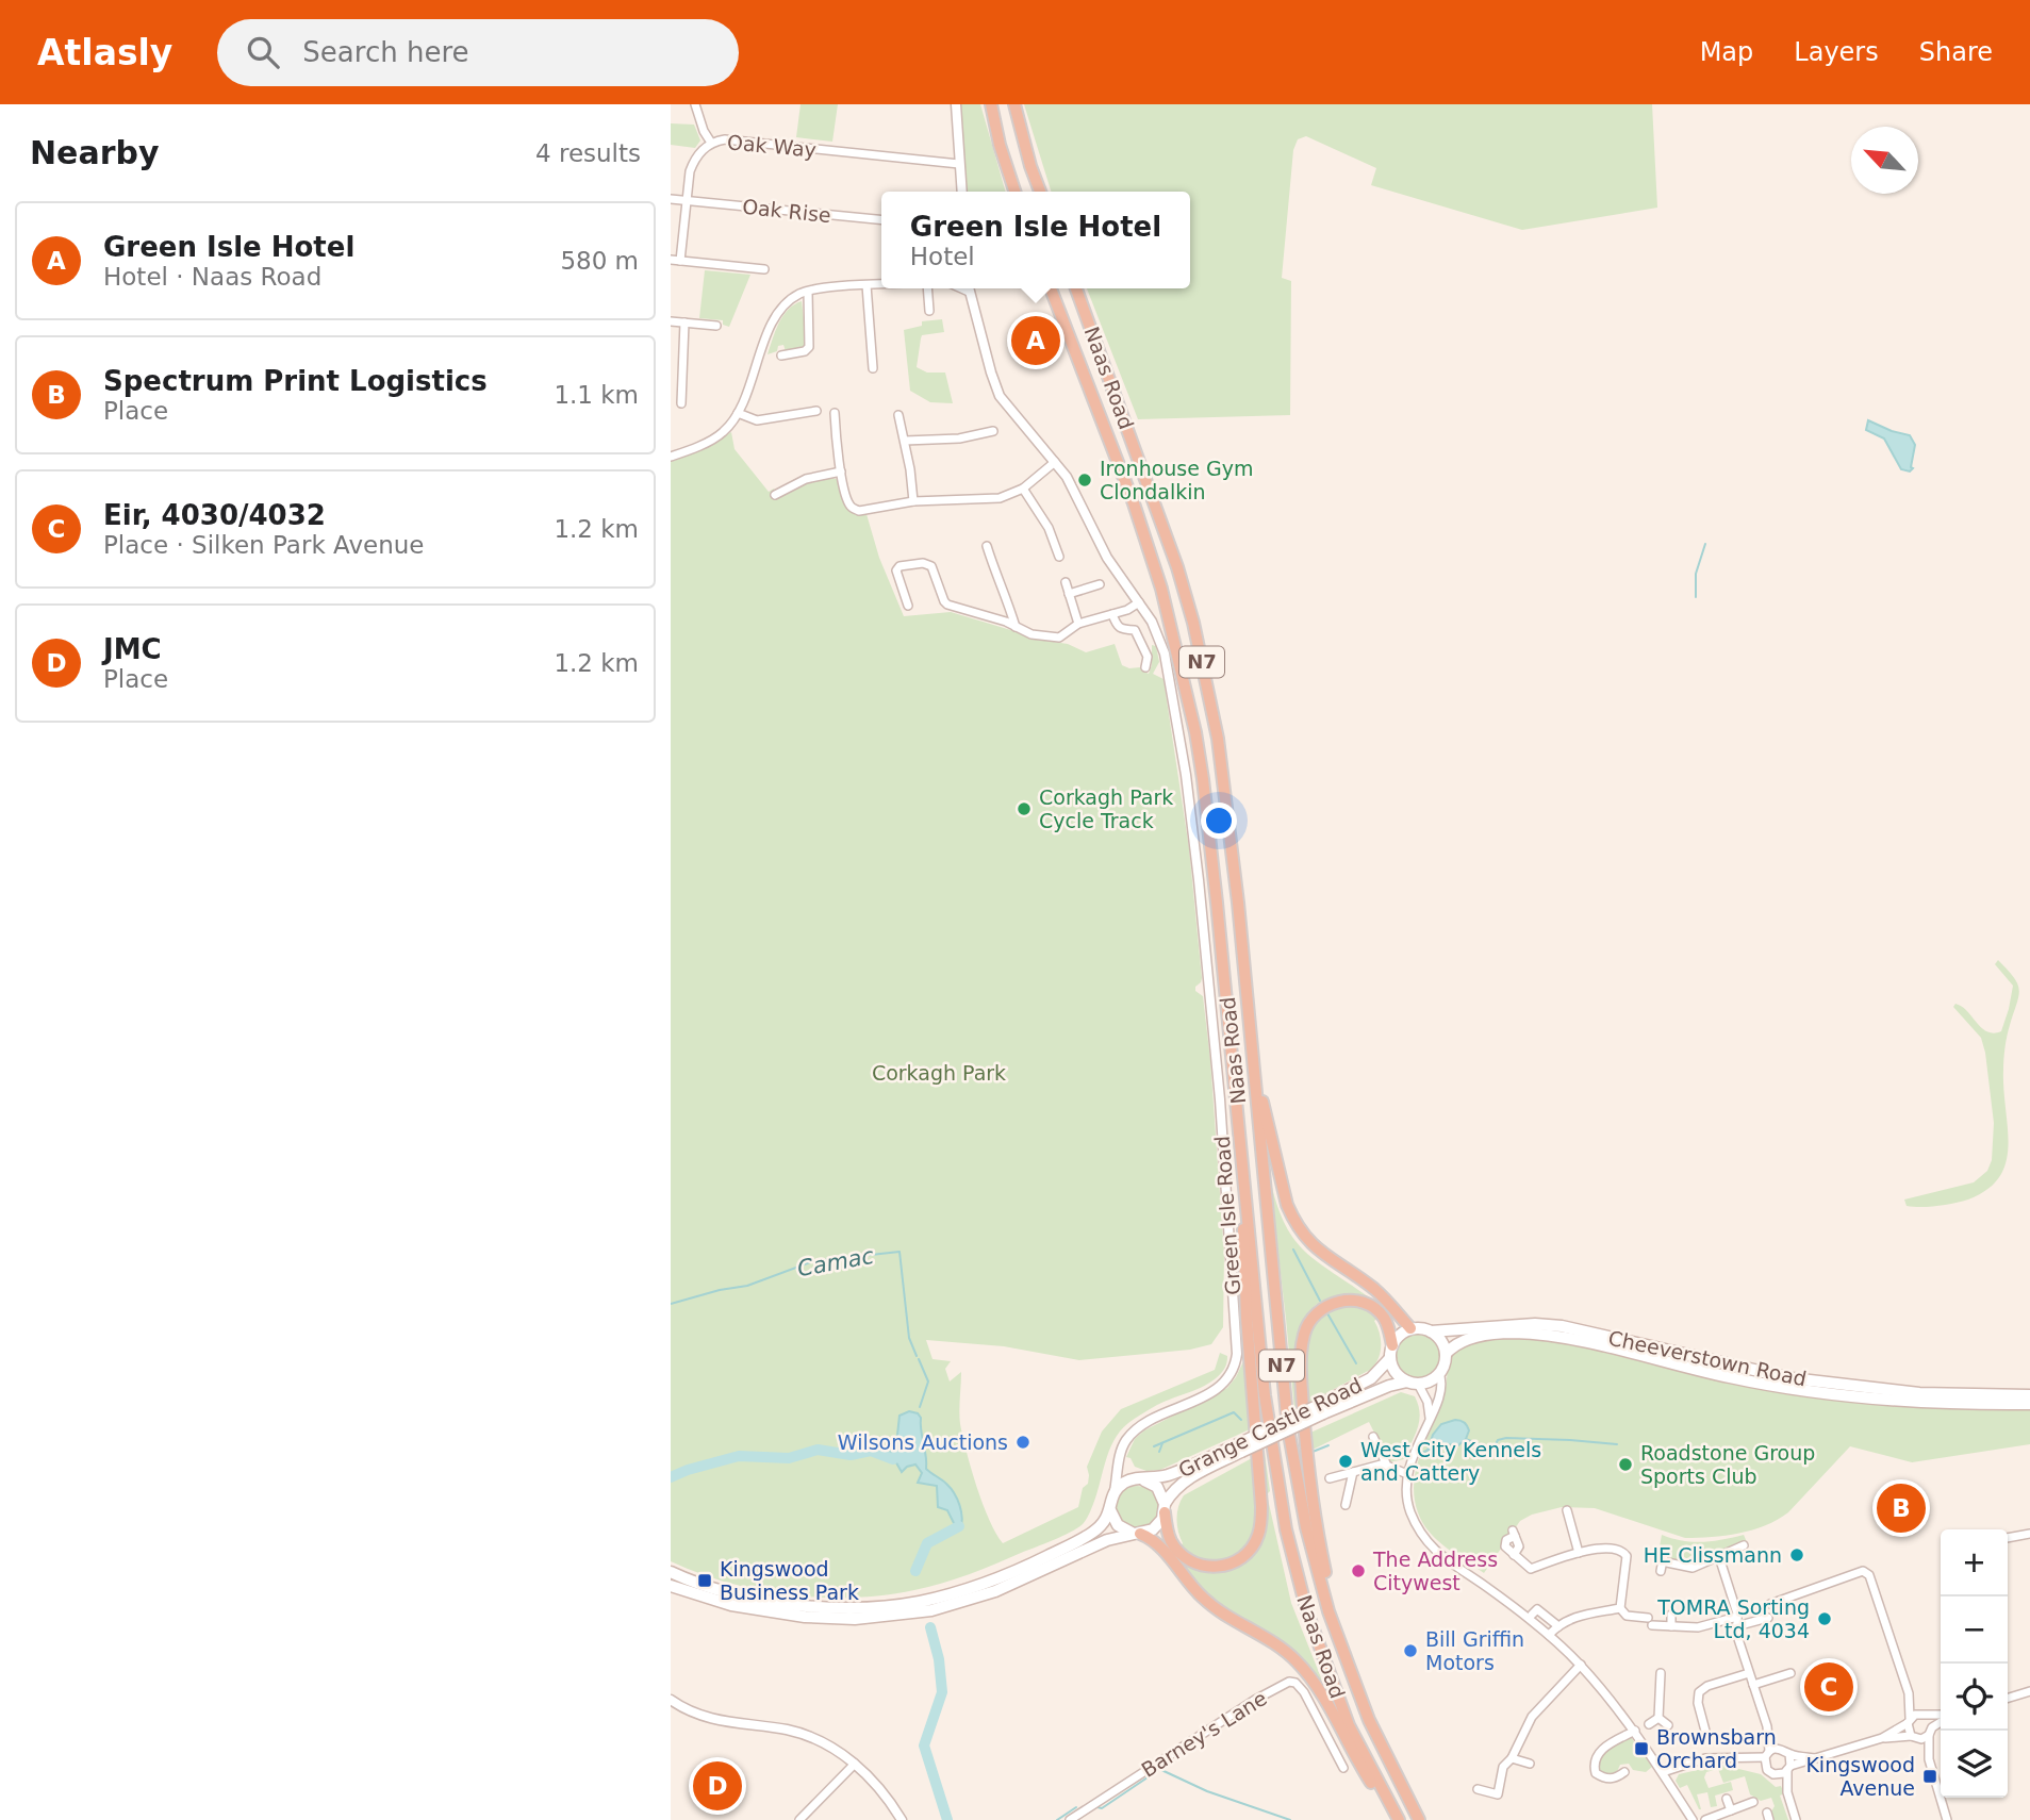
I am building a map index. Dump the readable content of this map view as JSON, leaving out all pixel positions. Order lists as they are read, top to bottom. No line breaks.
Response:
{"streets":{"highway":["Naas Road","N7"],"main road":["Cheeverstown Road","Grange Castle Road"],"street":["Oak Way","Oak Rise","Green Isle Road","Barney's Lane"]},"crossings":[["Oak Way","Oak Rise"],["Naas Road","N7"],["N7","Green Isle Road"],["N7","Cheeverstown Road"],["N7","Grange Castle Road"],["Green Isle Road","Grange Castle Road"],["Cheeverstown Road","Grange Castle Road"]],"water":["Camac"],"parks":["Corkagh Park"],"places":{"other":["Ironhouse Gym Clondalkin","Corkagh Park Cycle Track","Wilsons Auctions","West City Kennels and Cattery","Roadstone Group Sports Club","HE Clissmann","The Address Citywest","TOMRA Sorting Ltd, 4034","Bill Griffin Motors"],"transit":["Kingswood Business Park","Brownsbarn Orchard","Kingswood Avenue"]},"north":"top left","page":{"header":"Atlasly","search":"Search here","nav":["Map","Layers","Share"],"heading":["Nearby","4 results"],"popup":["Green Isle Hotel","Hotel"],"list":[{"mark":"A","name":"Green Isle Hotel","note":"Hotel · Naas Road","value":"580 m"},{"mark":"B","name":"Spectrum Print Logistics","note":"Place","value":"1.1 km"},{"mark":"C","name":"Eir, 4030/4032","note":"Place · Silken Park Avenue","value":"1.2 km"},{"mark":"D","name":"JMC","note":"Place","value":"1.2 km"}],"pins":["A","B","C","D"],"map_buttons":["+","−"]}}
